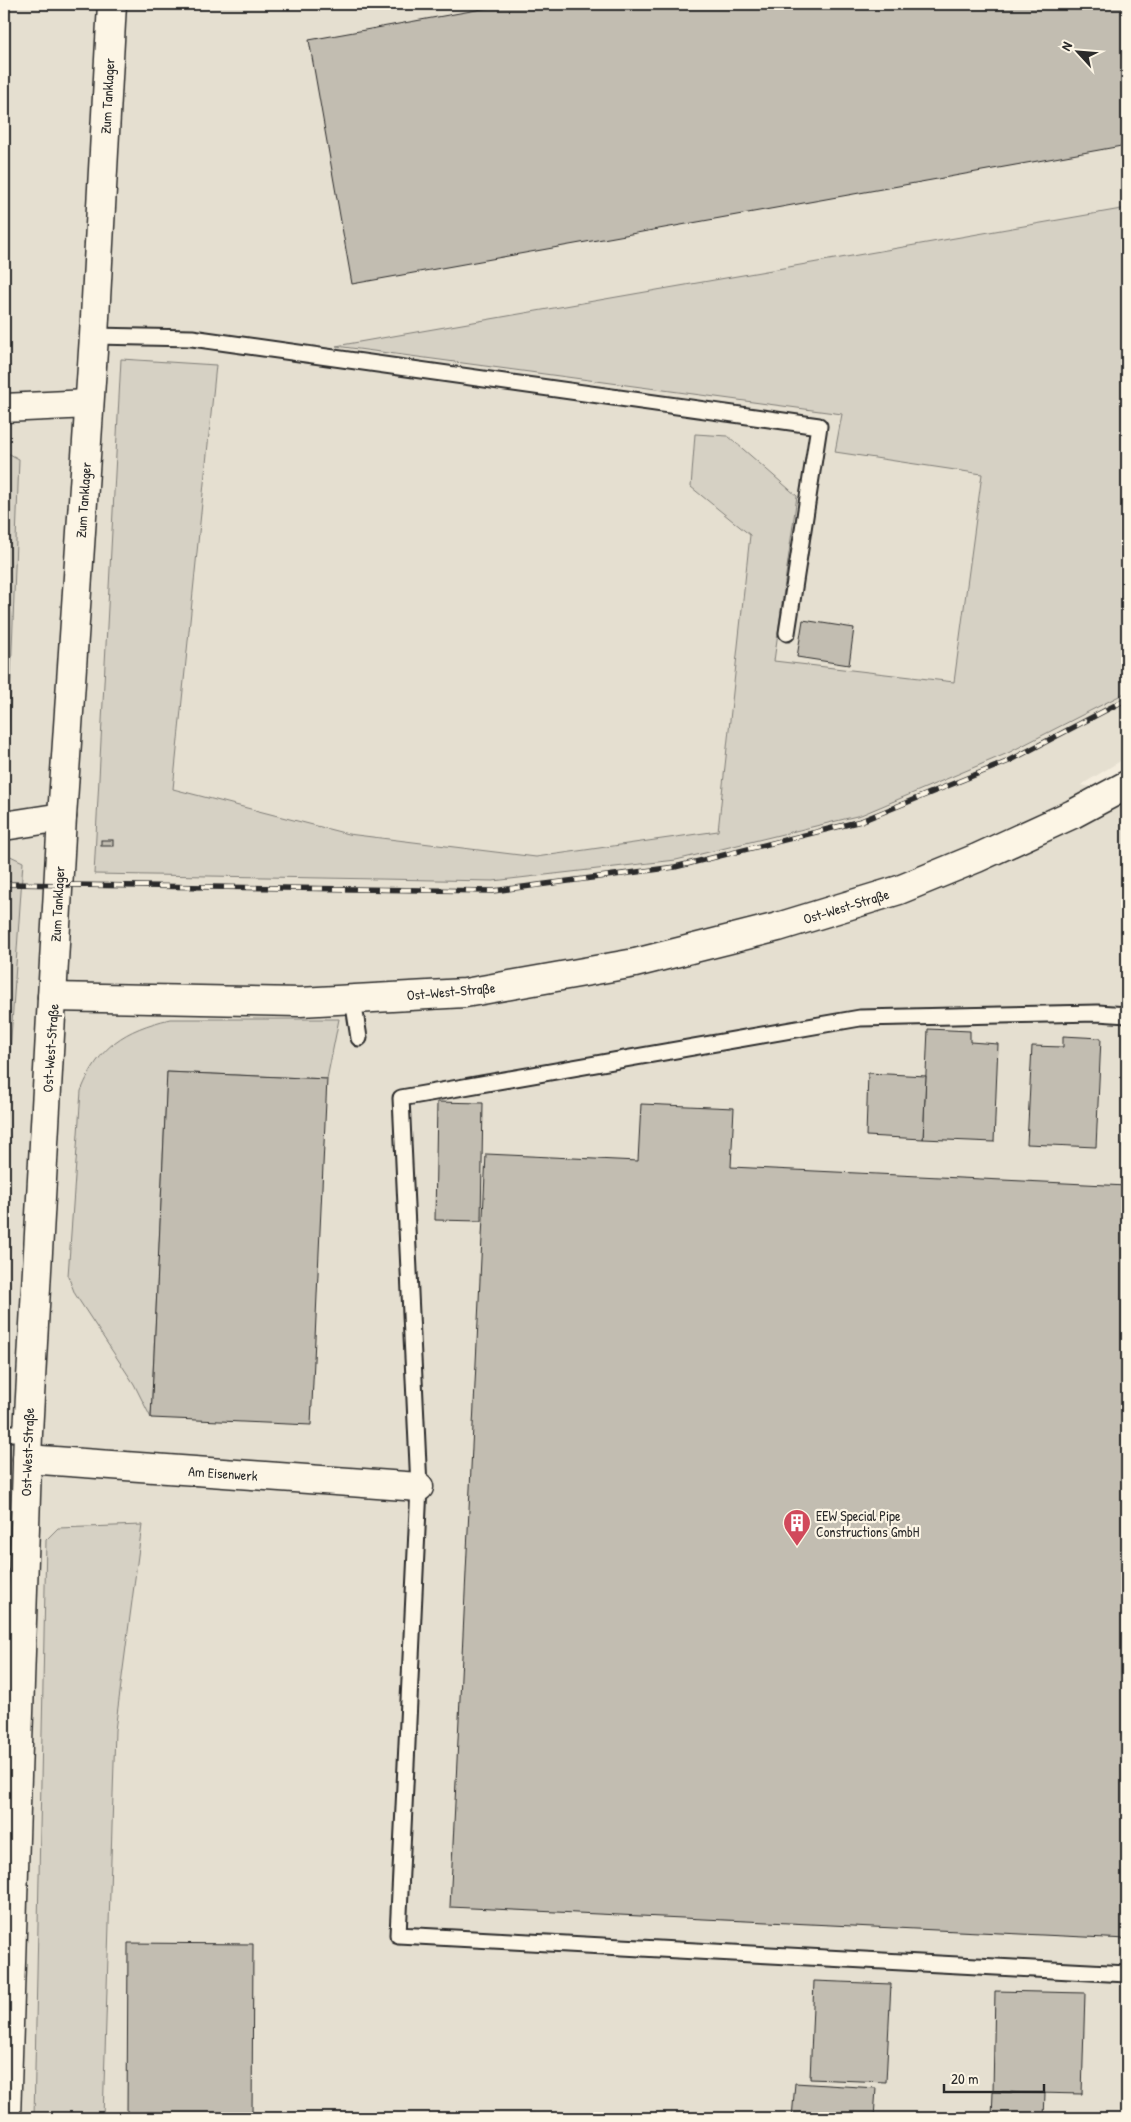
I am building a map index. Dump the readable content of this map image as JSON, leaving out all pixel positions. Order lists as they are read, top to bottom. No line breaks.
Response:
{"streets":{"street":["Zum Tanklager","Ost-West-Straße","Am Eisenwerk"]},"crossings":[["Zum Tanklager","Ost-West-Straße"],["Ost-West-Straße","Am Eisenwerk"]],"places":{"building":["EEW Special Pipe Constructions GmbH"]},"scale_bar":"20 m","north":"top left"}
